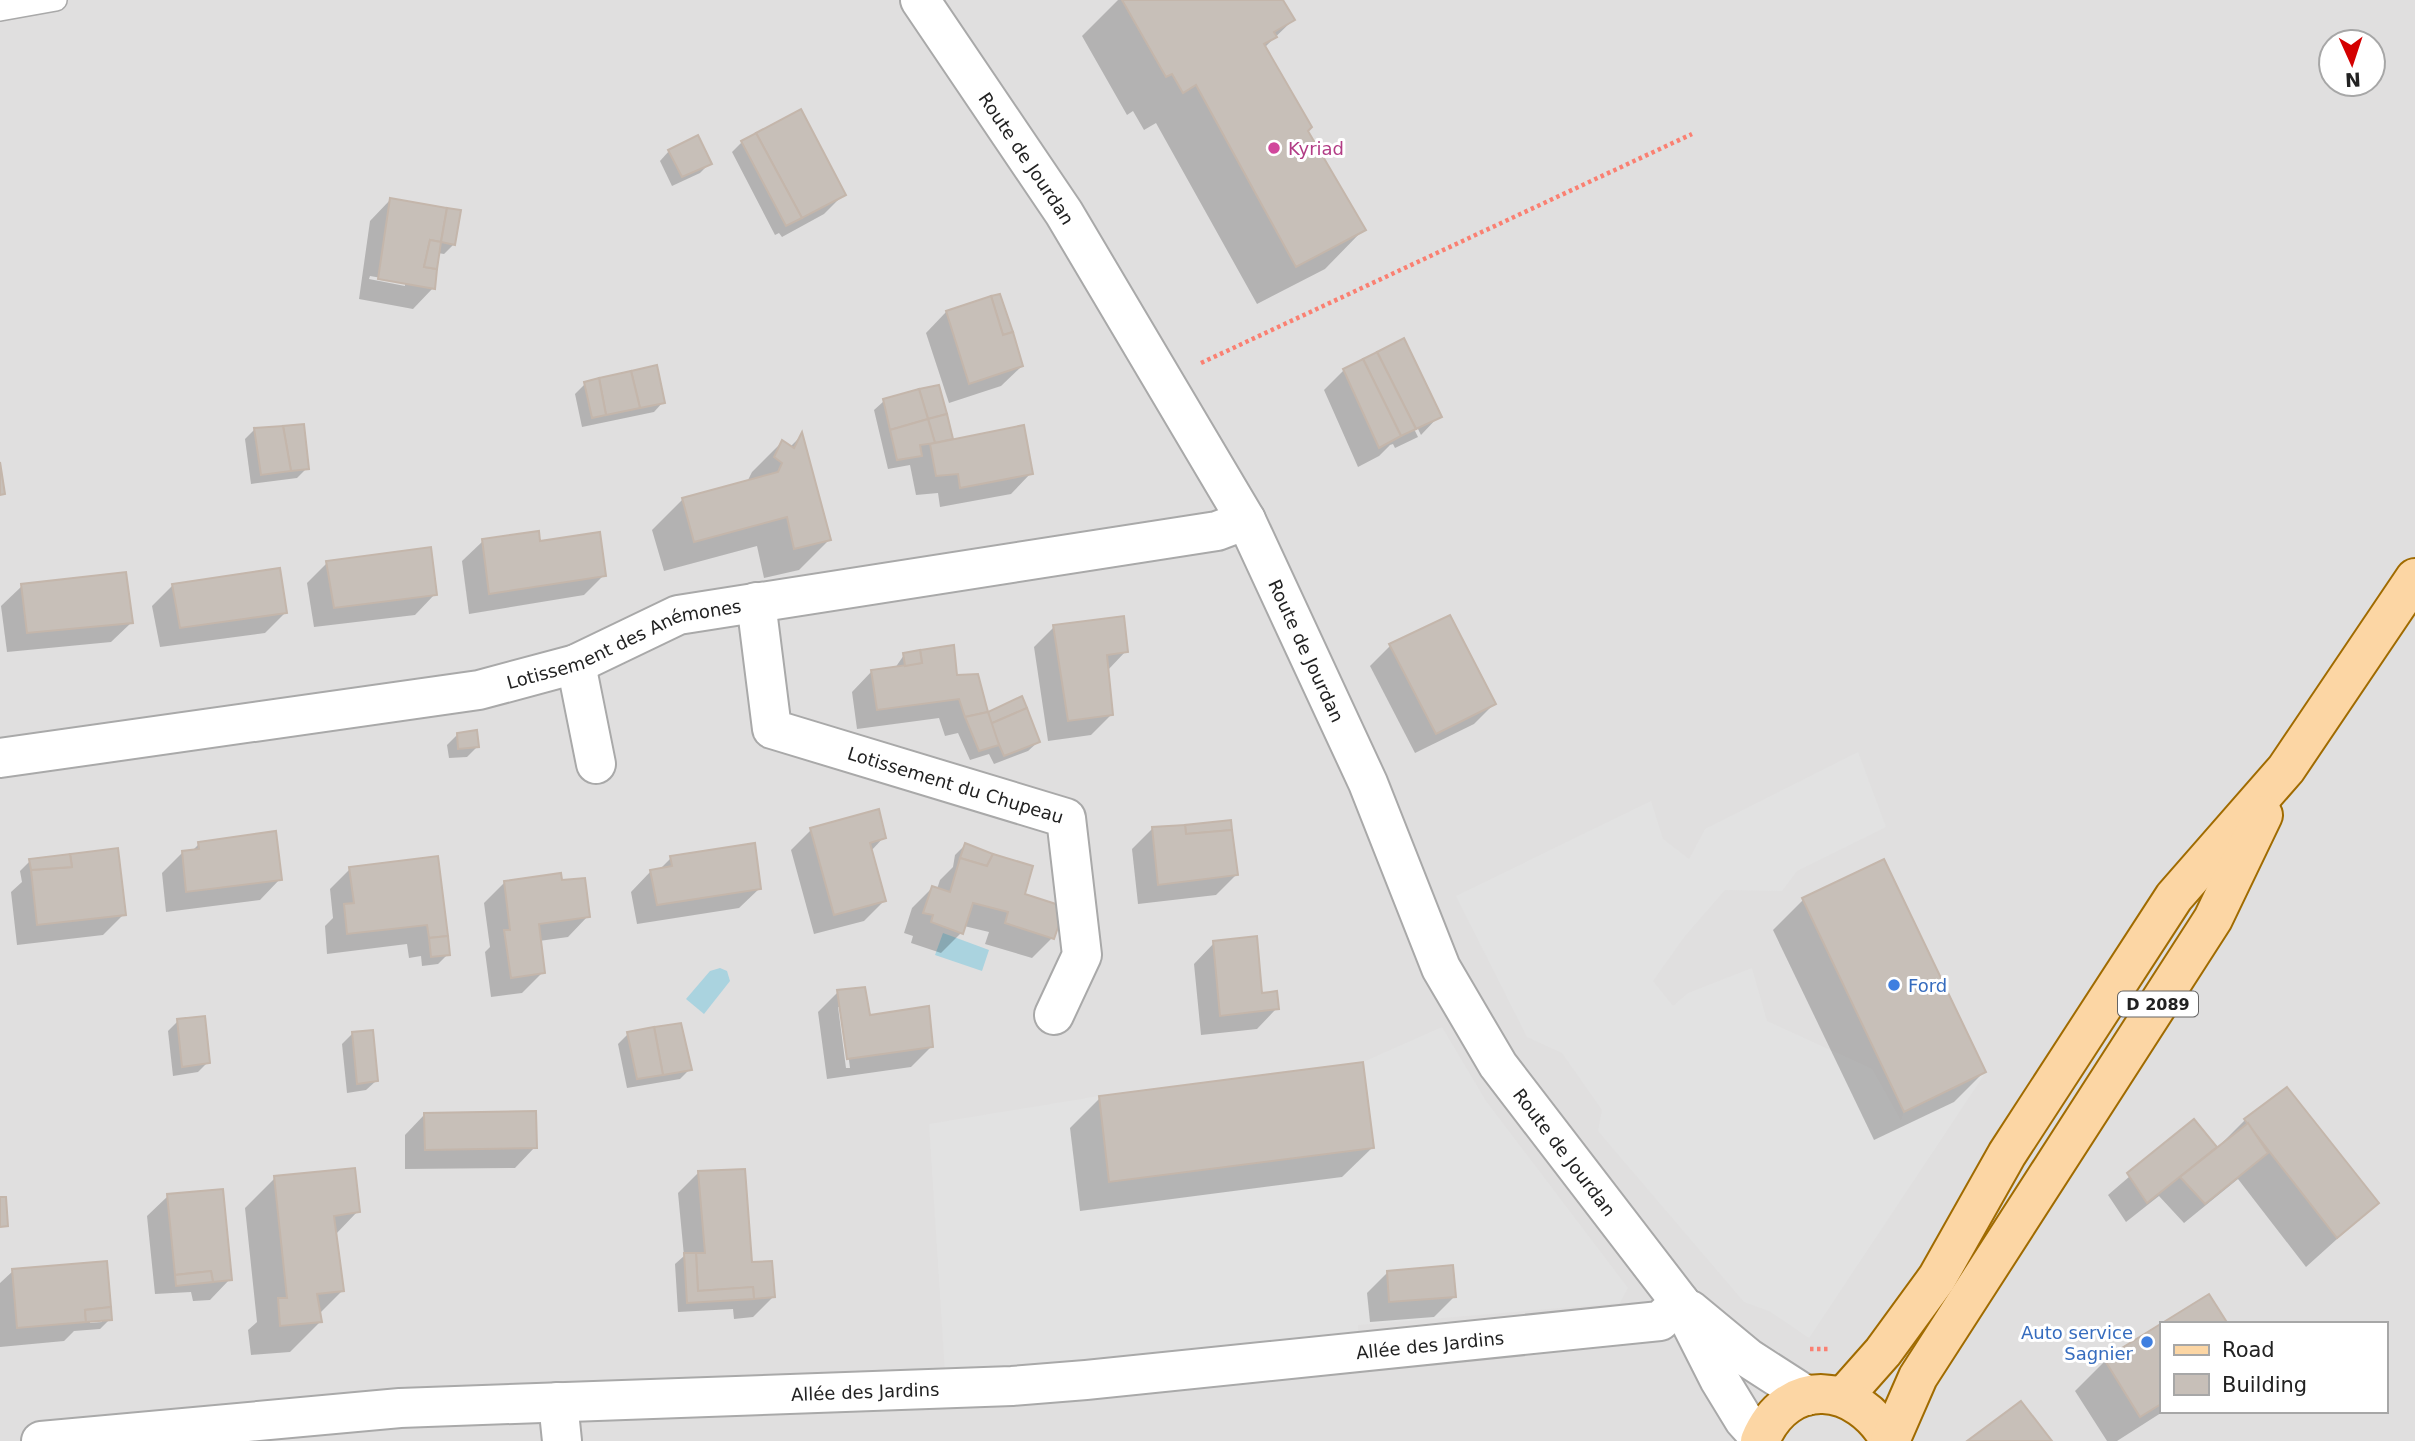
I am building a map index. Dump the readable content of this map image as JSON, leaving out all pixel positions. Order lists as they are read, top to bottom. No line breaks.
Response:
{"streets":{"main road":["D 2089"],"street":["Route de Jourdan","Lotissement des Anémones","Lotissement du Chupeau","Allée des Jardins"]},"crossings":[["Route de Jourdan","Lotissement des Anémones"],["Route de Jourdan","D 2089"],["Route de Jourdan","Allée des Jardins"],["Lotissement des Anémones","Lotissement du Chupeau"]],"places":["Kyriad","Ford","Auto service Sagnier"],"legend":["Road","Building"],"north":"bottom"}
